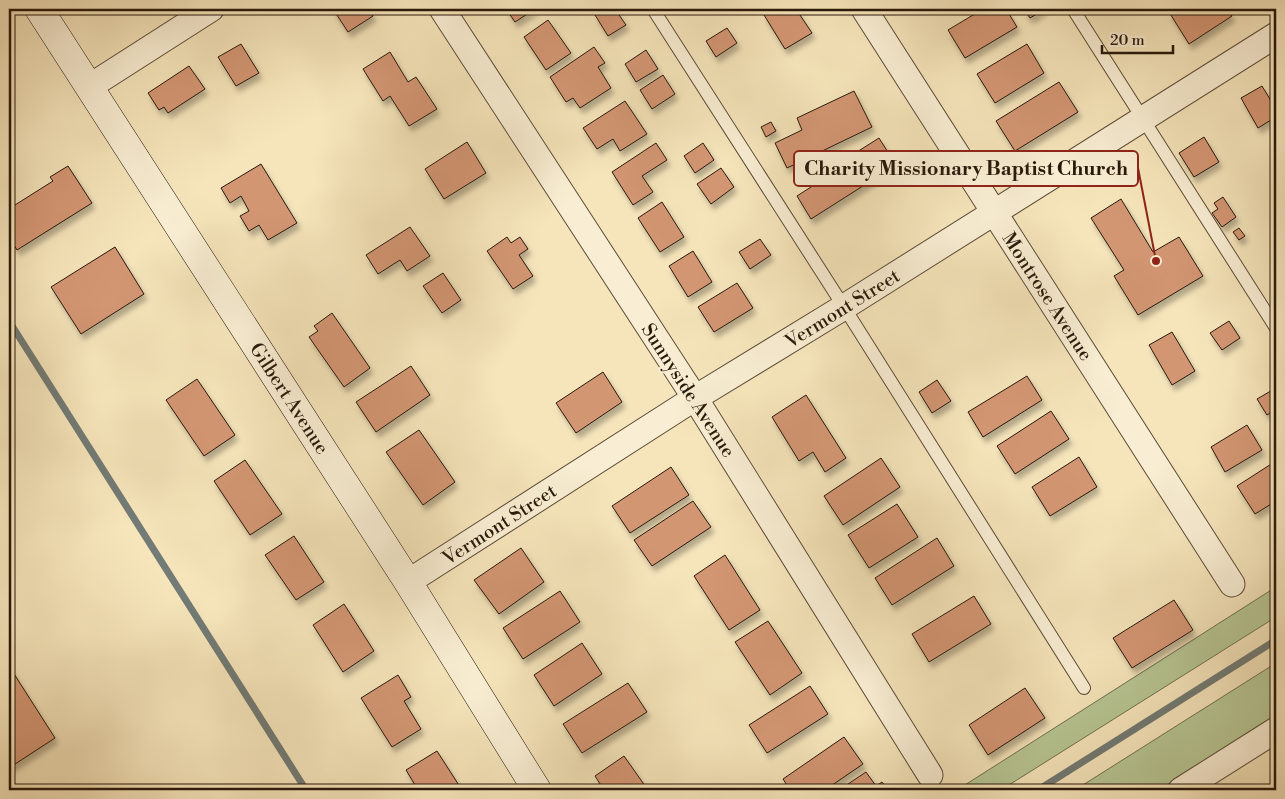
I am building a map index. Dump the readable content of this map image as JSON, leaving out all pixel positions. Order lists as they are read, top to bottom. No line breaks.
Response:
{"streets":{"street":["Montrose Avenue","Vermont Street","Sunnyside Avenue","Gilbert Avenue"]},"crossings":[["Montrose Avenue","Vermont Street"],["Vermont Street","Sunnyside Avenue"],["Vermont Street","Gilbert Avenue"]],"places":["Charity Missionary Baptist Church"],"scale_bar":"20 m"}
